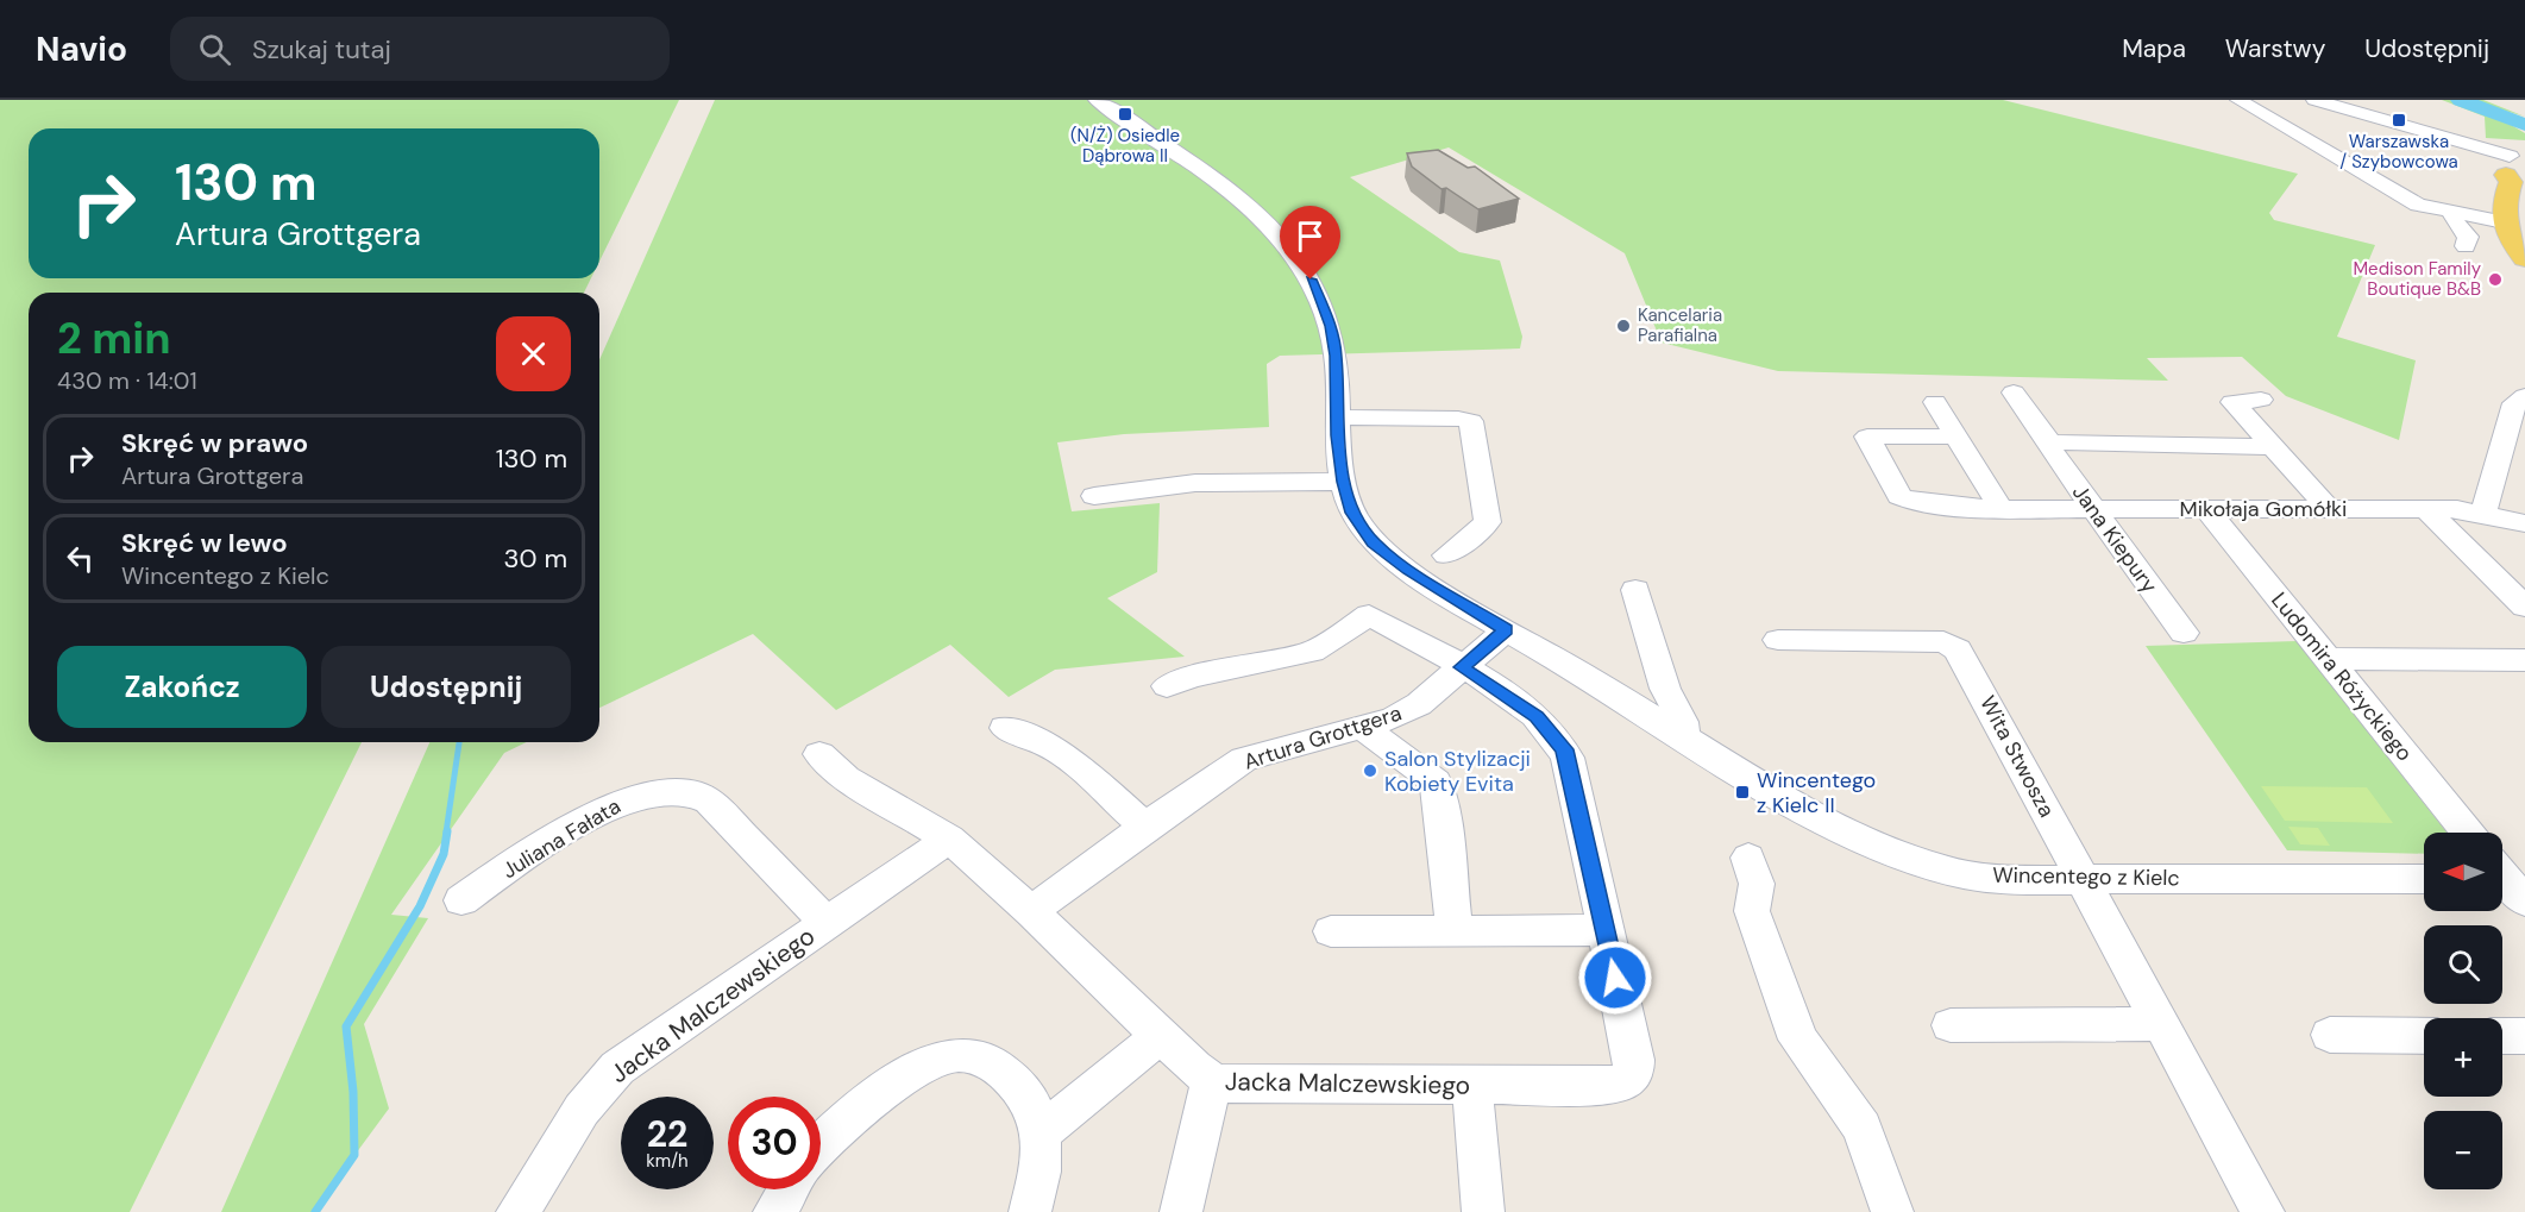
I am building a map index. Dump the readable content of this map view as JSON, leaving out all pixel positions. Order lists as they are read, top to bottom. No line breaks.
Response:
{"streets":{"street":["Mikołaja Gomółki","Jana Kiepury","Ludomira Różyckiego","Artura Grottgera","Wita Stwosza","Juliana Fałata","Wincentego z Kielc","Jacka Malczewskiego"]},"crossings":[["Mikołaja Gomółki","Jana Kiepury"],["Mikołaja Gomółki","Ludomira Różyckiego"],["Artura Grottgera","Wincentego z Kielc"],["Artura Grottgera","Jacka Malczewskiego"],["Wita Stwosza","Wincentego z Kielc"],["Juliana Fałata","Jacka Malczewskiego"]],"places":{"transit":["(N/Ż) Osiedle Dąbrowa II","Warszawska / Szybowcowa","Wincentego z Kielc II"],"other":["Medison Family Boutique B&B","Kancelaria Parafialna","Salon Stylizacji Kobiety Evita"]},"north":"left","page":{"header":"Navio","search":"Szukaj tutaj","nav":["Mapa","Warstwy","Udostępnij"],"turn":["130 m","Artura Grottgera"],"heading":["2 min","430 m · 14:01"],"list":[{"name":"Skręć w prawo","note":"Artura Grottgera","value":"130 m"},{"name":"Skręć w lewo","note":"Wincentego z Kielc","value":"30 m"}],"buttons":["Zakończ","Udostępnij"],"map_buttons":["+","−"],"speed":"22 km/h","limit":"30"}}
